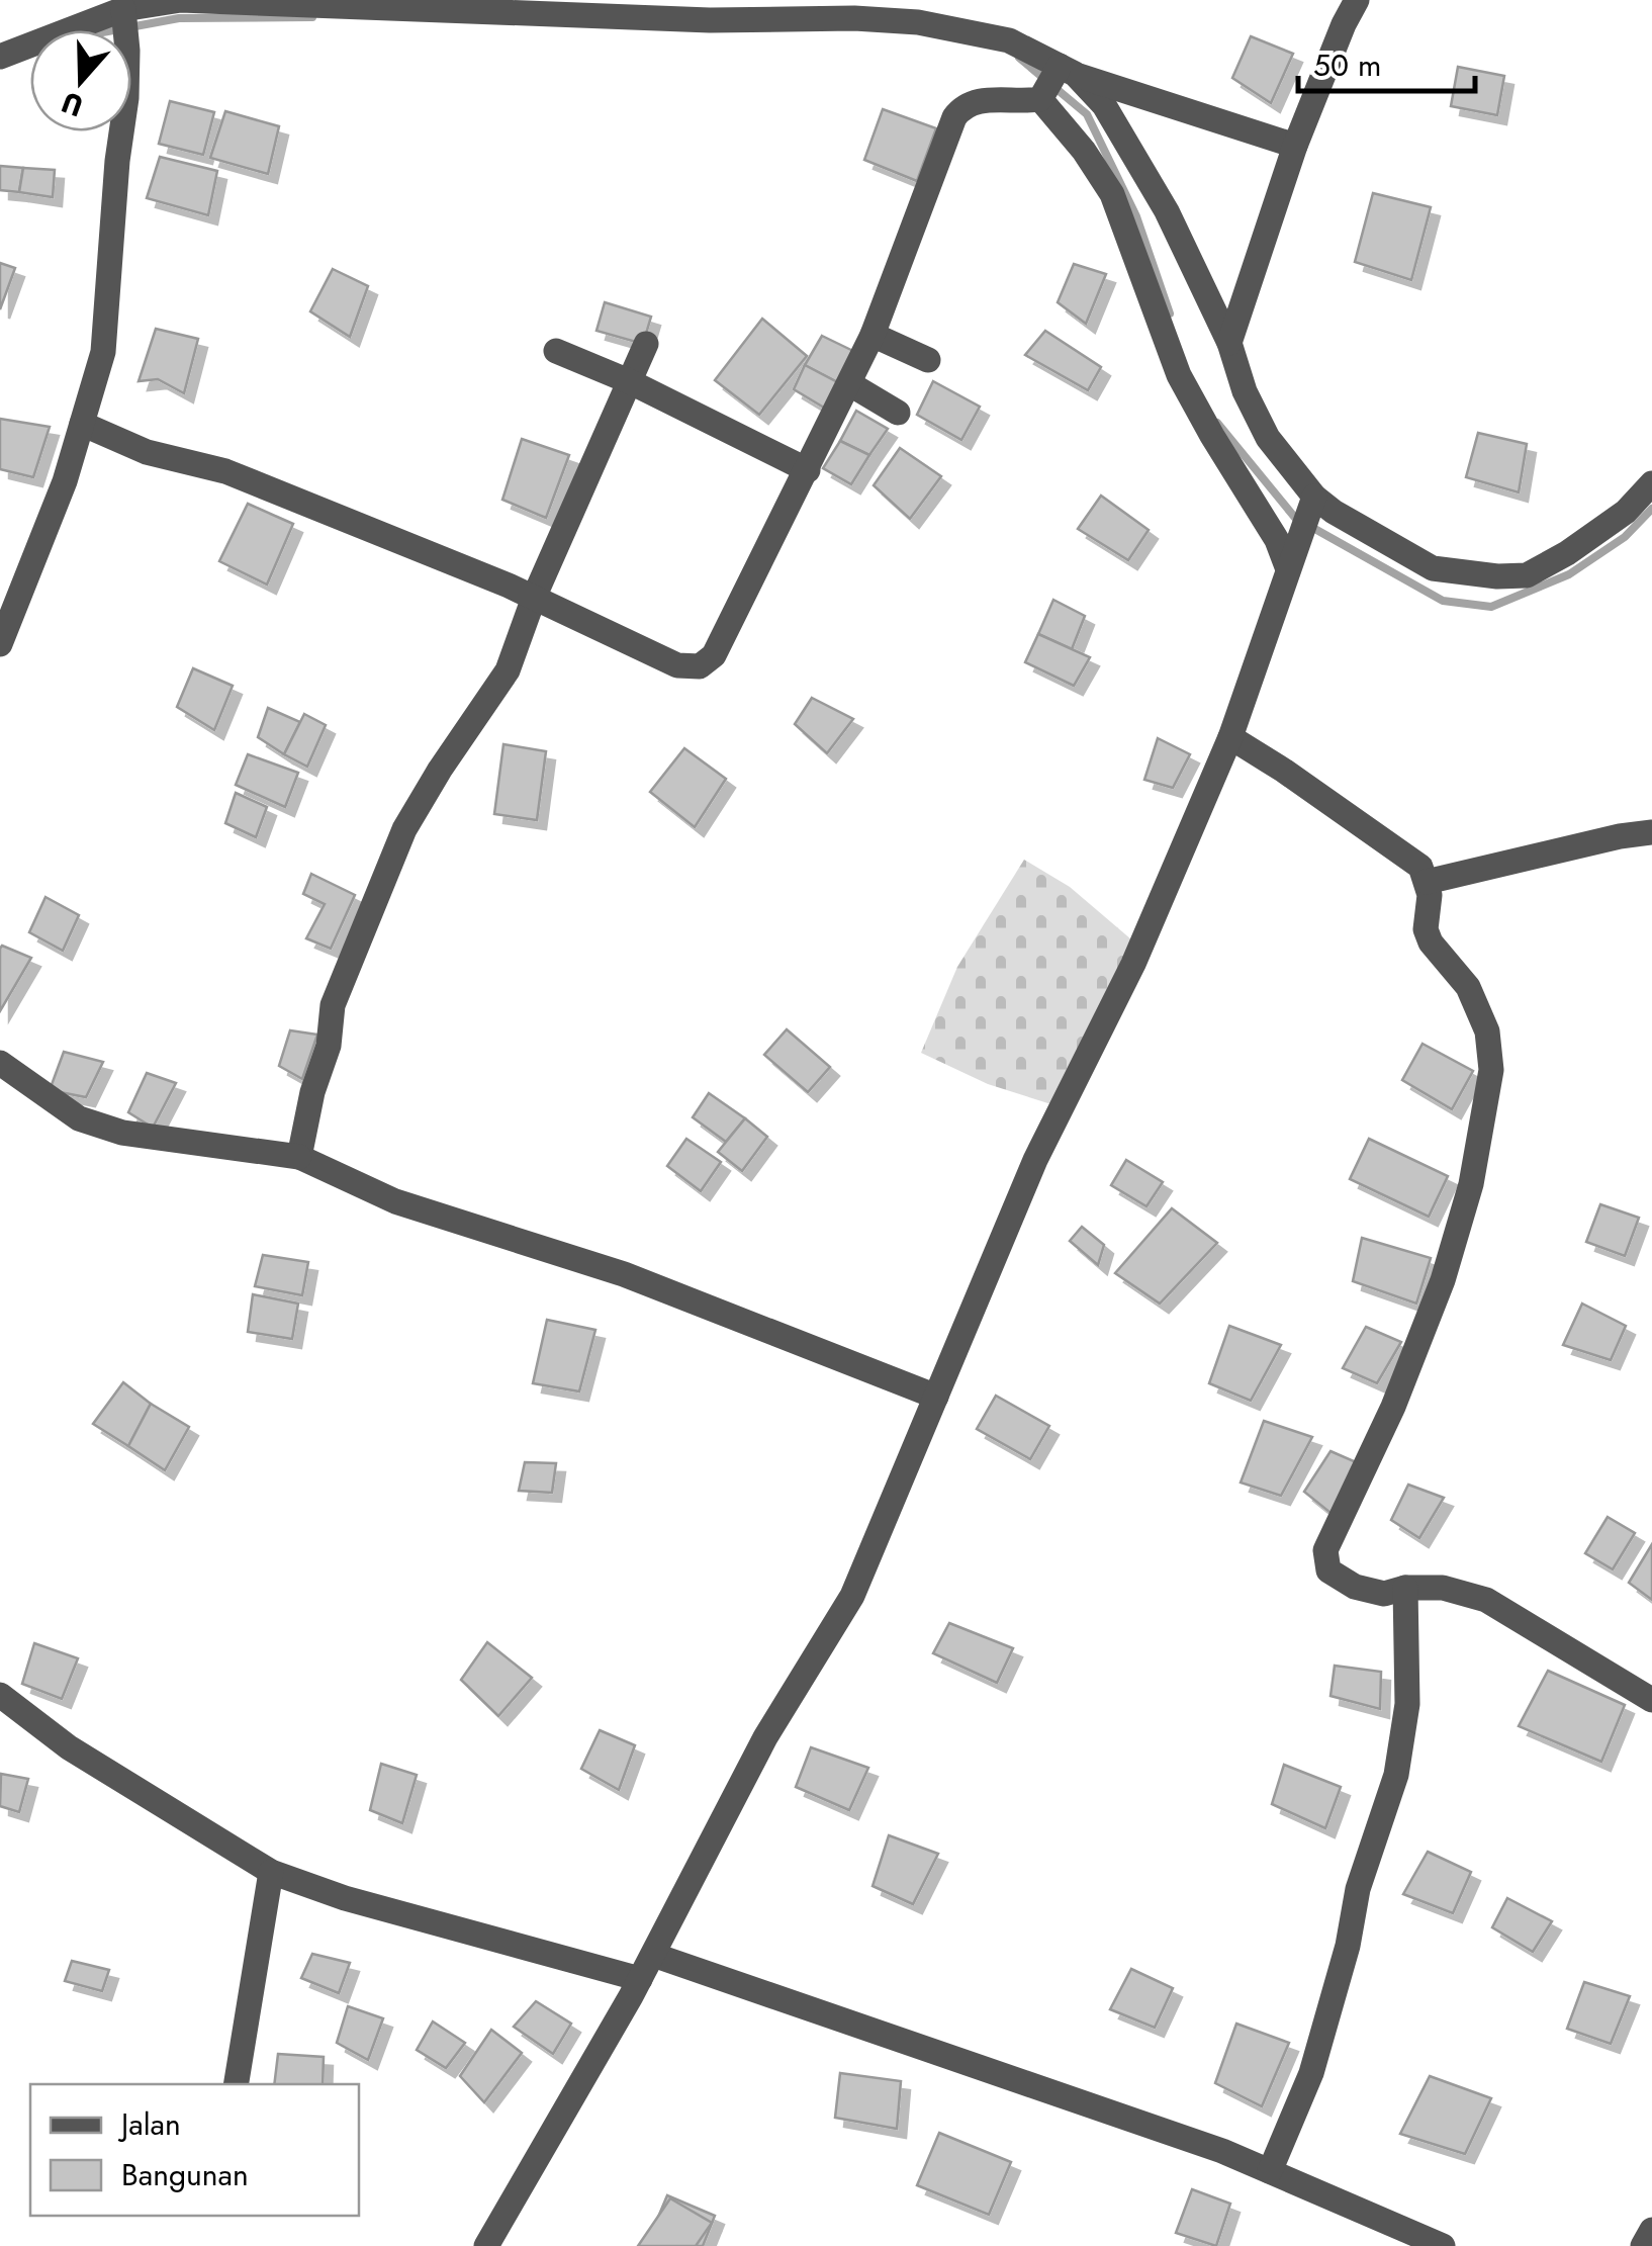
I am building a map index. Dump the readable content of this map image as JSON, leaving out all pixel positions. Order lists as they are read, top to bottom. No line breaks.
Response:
{"legend":["Jalan","Bangunan"],"scale_bar":"50 m","north":"bottom"}
